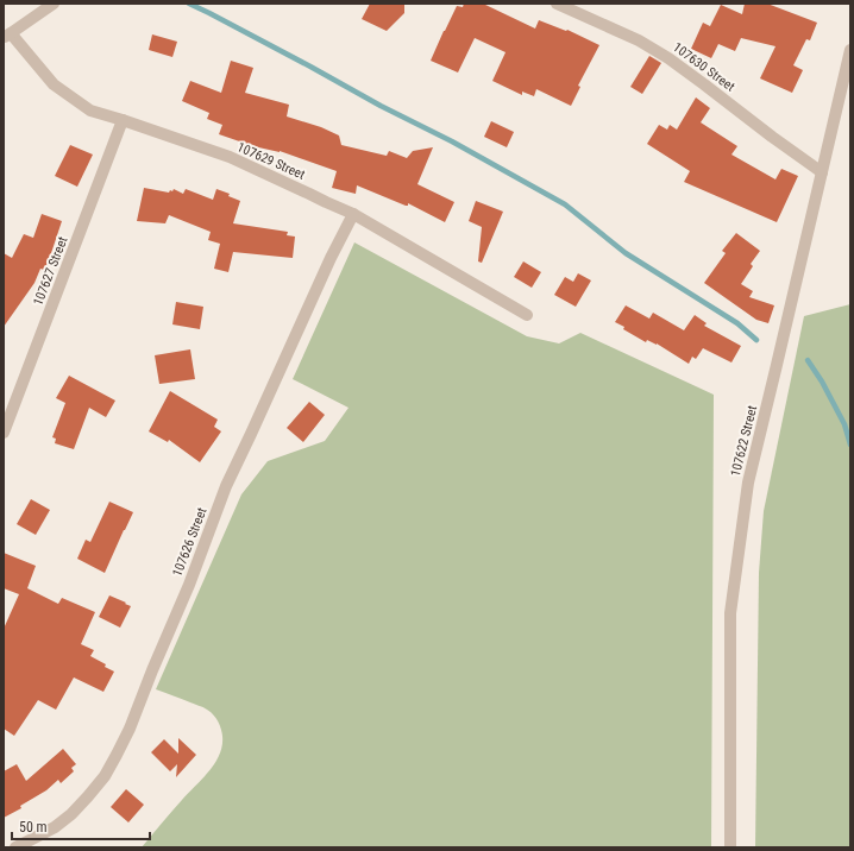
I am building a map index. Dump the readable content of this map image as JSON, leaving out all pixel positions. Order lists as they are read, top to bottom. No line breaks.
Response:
{"streets":{"street":["107630 Street","107629 Street","107627 Street","107622 Street","107626 Street"]},"crossings":[["107630 Street","107622 Street"],["107629 Street","107627 Street"],["107629 Street","107626 Street"]],"scale_bar":"50 m"}
